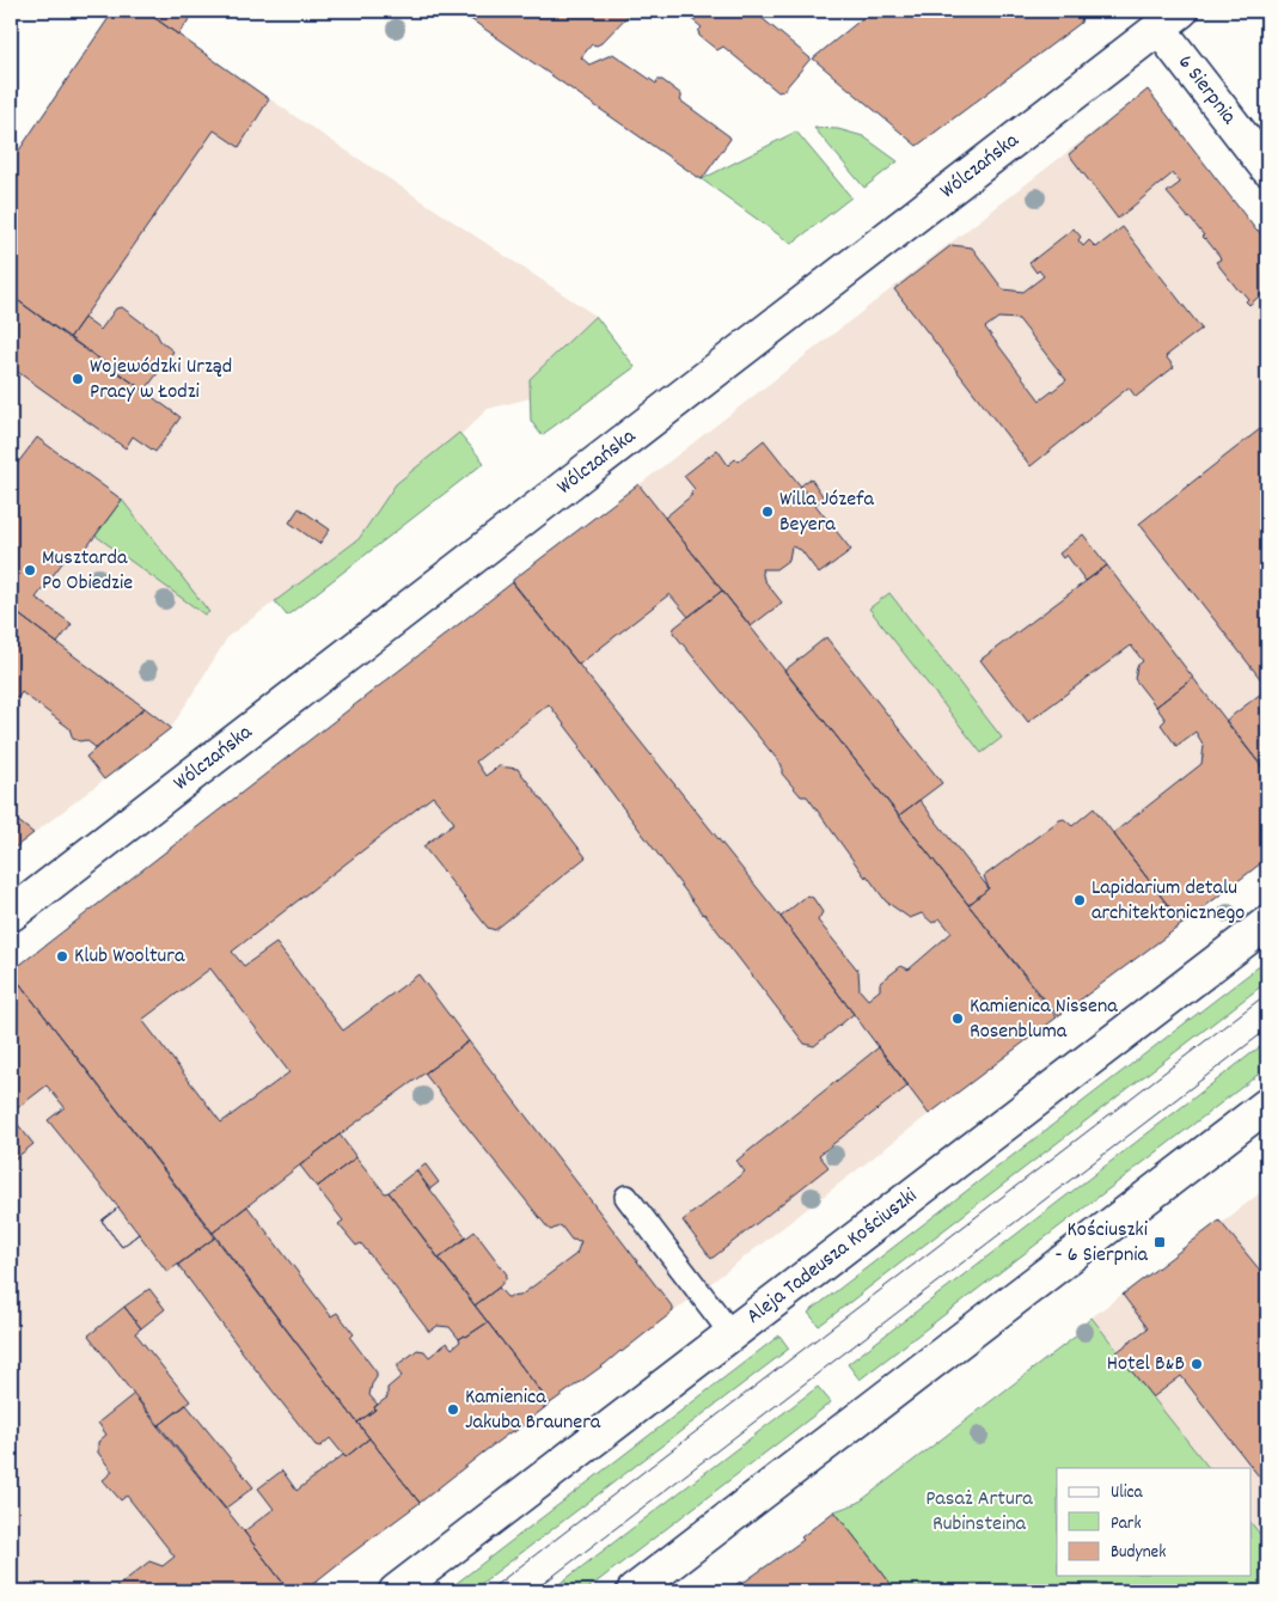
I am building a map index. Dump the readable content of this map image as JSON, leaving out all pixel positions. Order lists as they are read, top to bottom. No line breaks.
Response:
{"streets":{"street":["6 Sierpnia","Wólczańska","Aleja Tadeusza Kościuszki"]},"crossings":[["6 Sierpnia","Wólczańska"]],"parks":["Pasaż Artura Rubinsteina"],"places":{"other":["Wojewódzki Urząd Pracy w Łodzi","Willa Józefa Beyera","Musztarda Po Obiedzie","Lapidarium detalu architektonicznego","Klub Wooltura","Kamienica Nissena Rosenbluma","Hotel B&B","Kamienica Jakuba Braunera"],"transit":["Kościuszki - 6 Sierpnia"]},"legend":["Ulica","Park","Budynek"]}
